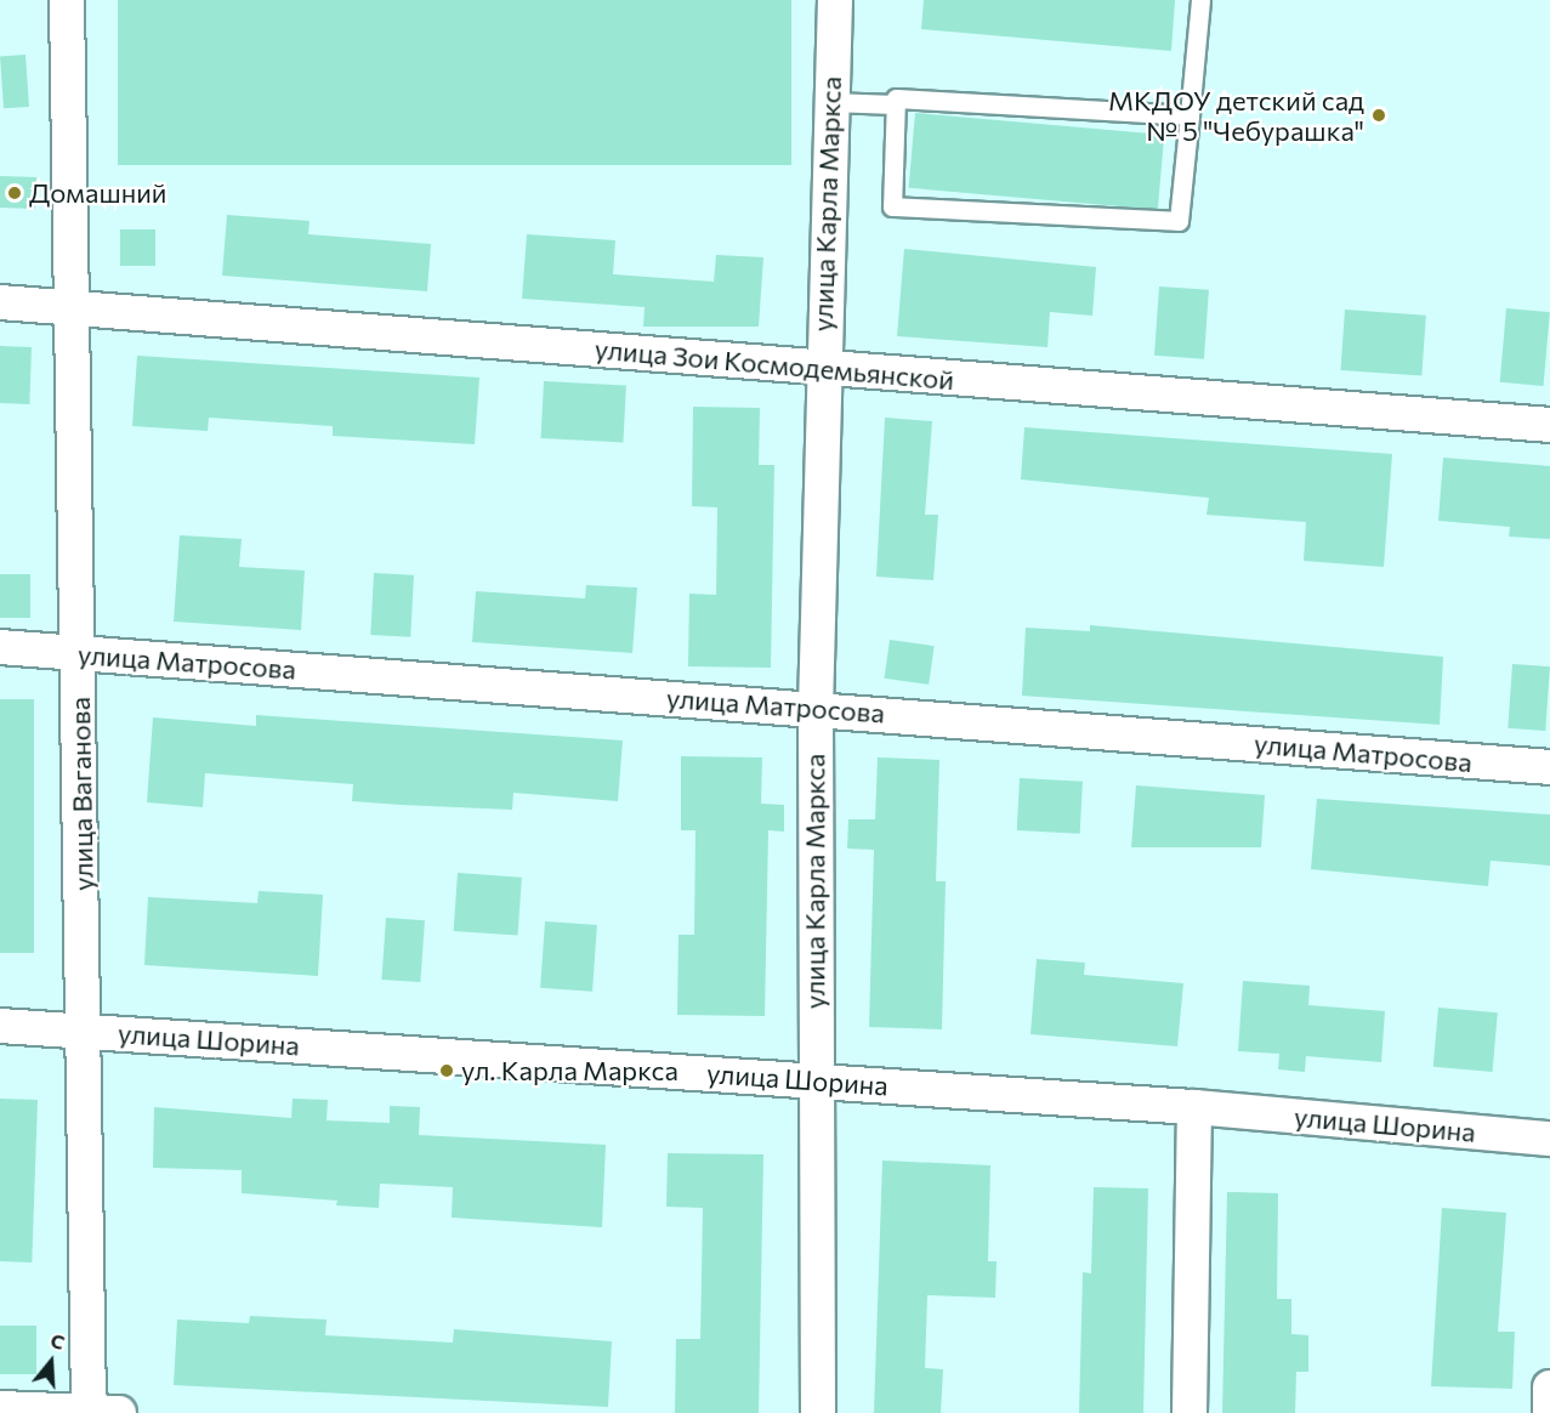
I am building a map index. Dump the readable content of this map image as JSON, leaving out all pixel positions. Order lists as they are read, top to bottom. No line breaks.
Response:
{"streets":{"street":["улица Карла Маркса","улица Зои Космодемьянской","улица Матросова","улица Ваганова","улица Шорина"]},"crossings":[["улица Карла Маркса","улица Зои Космодемьянской"],["улица Карла Маркса","улица Матросова"],["улица Карла Маркса","улица Шорина"],["улица Зои Космодемьянской","улица Ваганова"],["улица Матросова","улица Ваганова"],["улица Ваганова","улица Шорина"]],"places":["МКДОУ детский сад № 5 \"Чебурашка\"","Домашний","ул. Карла Маркса"],"north":"top"}
